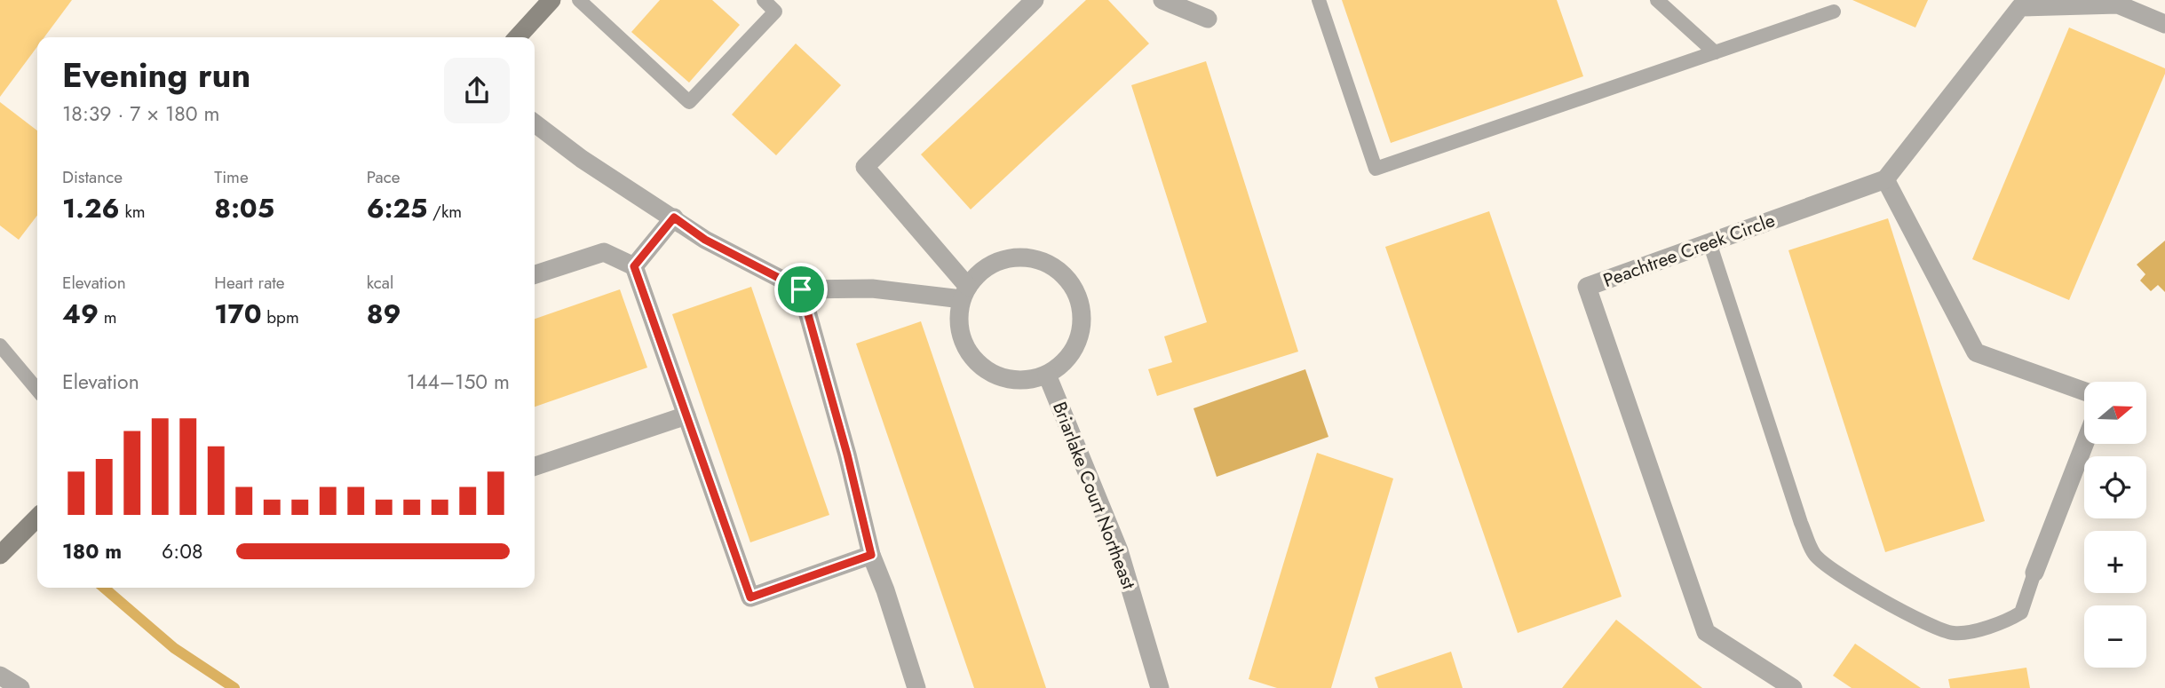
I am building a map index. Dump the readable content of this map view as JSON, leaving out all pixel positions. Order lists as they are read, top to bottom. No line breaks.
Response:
{"streets":{"street":["Peachtree Creek Circle","Briarlake Court Northeast"]},"north":"right","page":{"heading":["Evening run","18:39 · 7 × 180 m"],"stats":[["Distance","1.26 km"],["Time","8:05"],["Pace","6:25 /km"],["Elevation","49 m"],["Heart rate","170 bpm"],["kcal","89"]],"chart":["Elevation","144–150 m"],"map_buttons":["+","−"],"list":[{"name":"180 m","note":"6:08"}]}}
